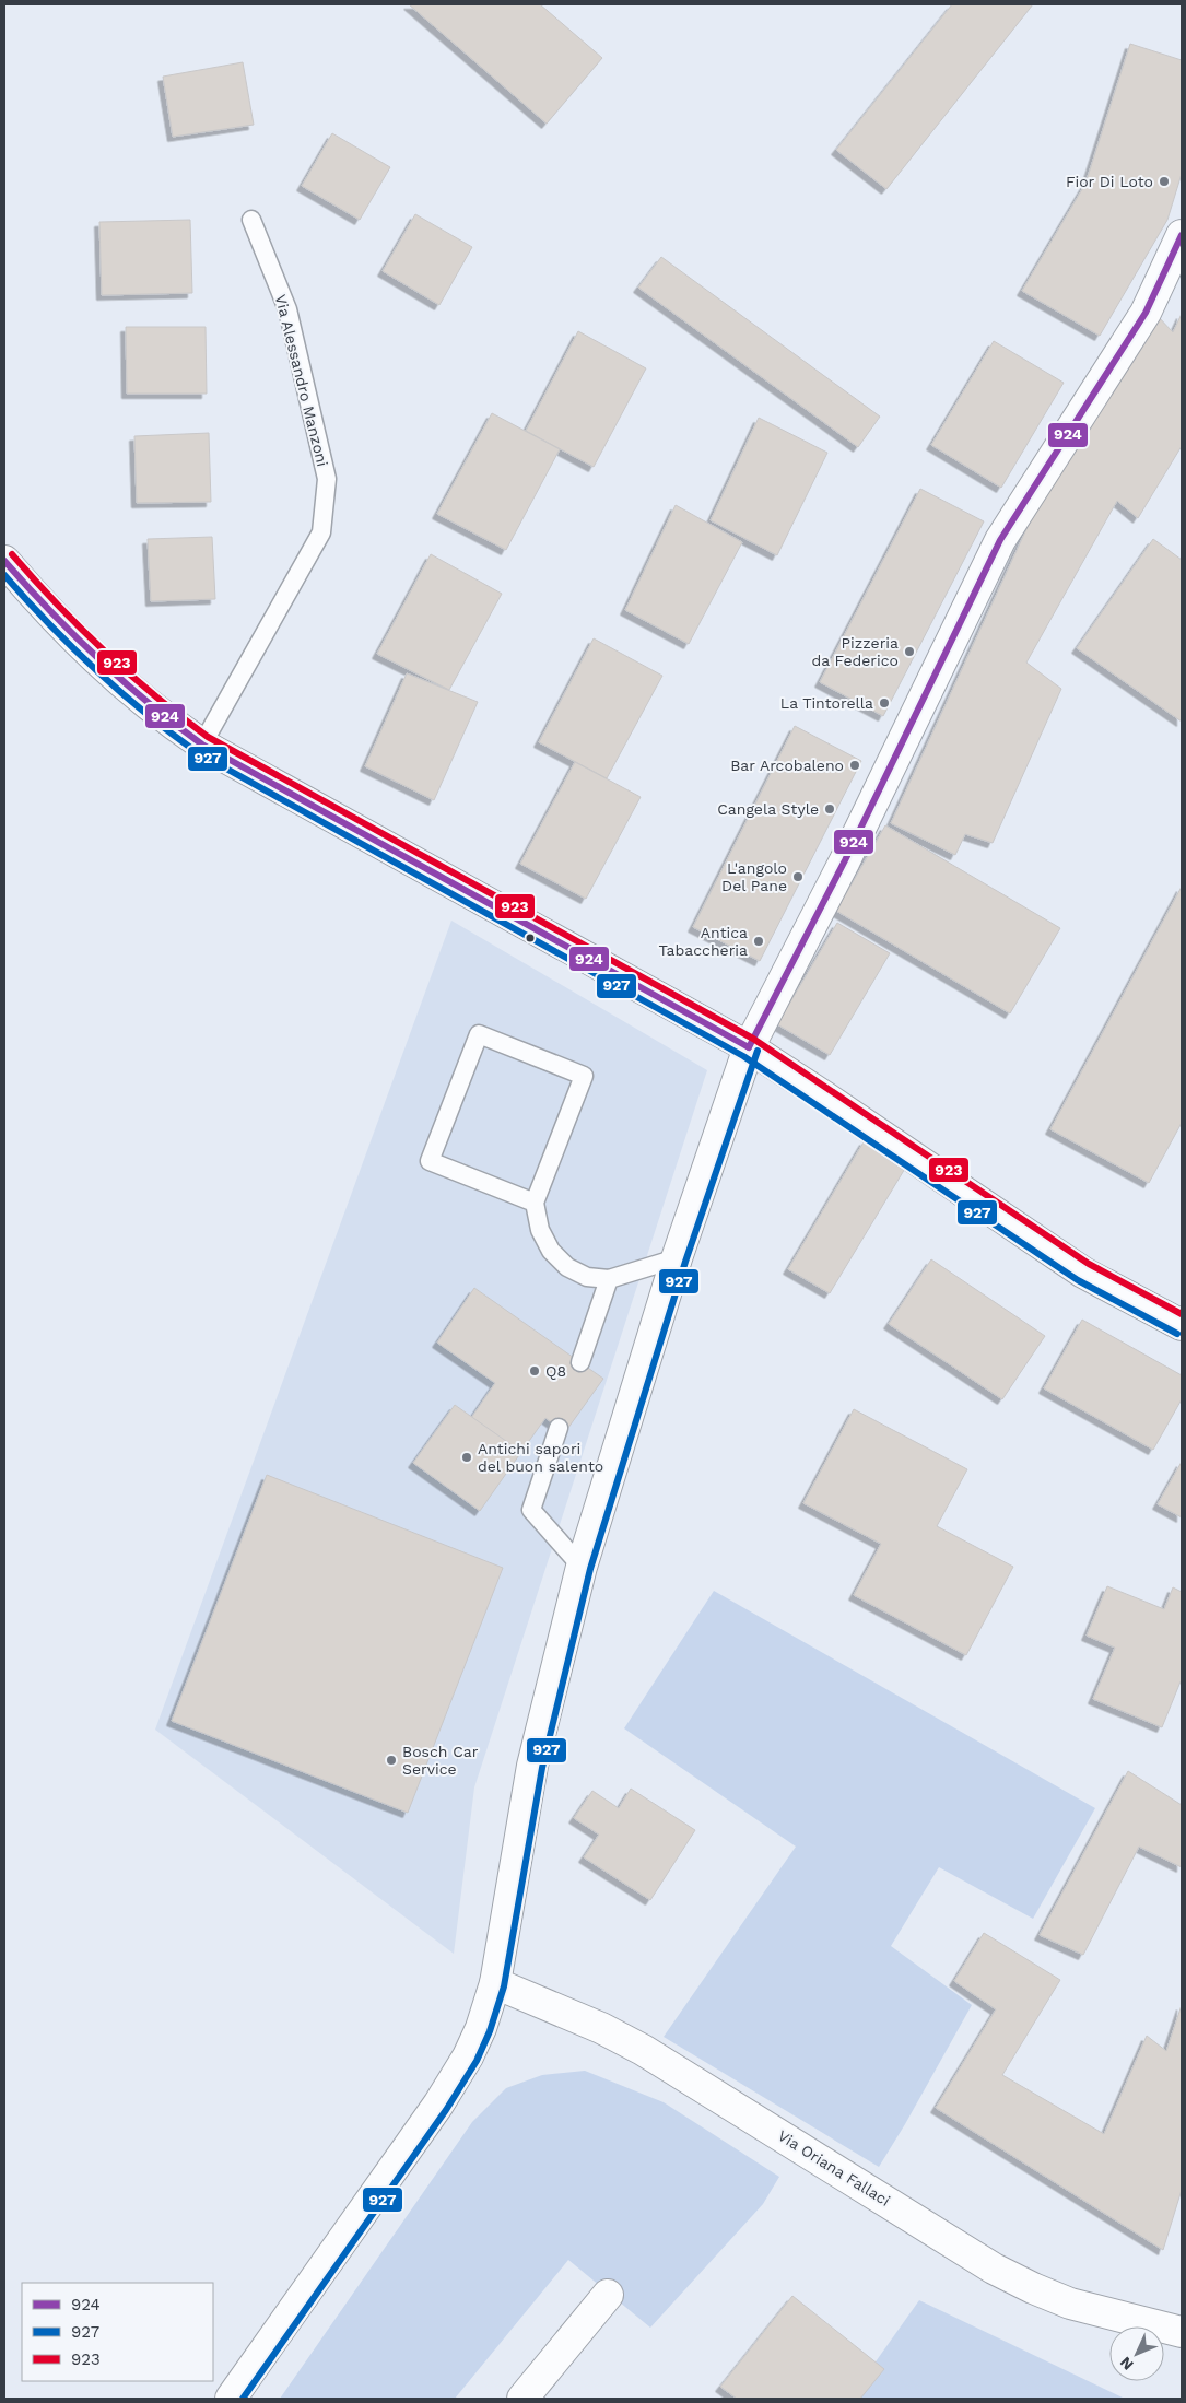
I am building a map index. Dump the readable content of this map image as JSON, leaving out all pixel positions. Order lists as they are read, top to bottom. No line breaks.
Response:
{"streets":{"street":["Via Oriana Fallaci"],"lane":["Via Alessandro Manzoni"]},"places":["Fior Di Loto","Pizzeria da Federico","La Tintorella","Bar Arcobaleno","Cangela Style","L'angolo Del Pane","Antica Tabaccheria","Q8","Antichi sapori del buon salento","Bosch Car Service"],"lines":["transit line 924","transit line 923","transit line 927"],"legend":["924","927","923"],"north":"bottom left"}
